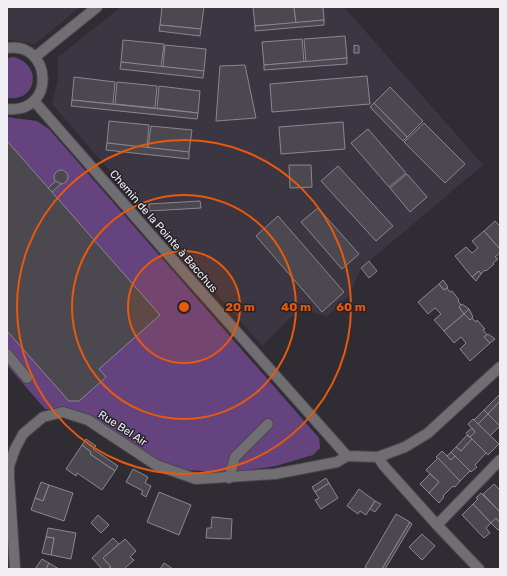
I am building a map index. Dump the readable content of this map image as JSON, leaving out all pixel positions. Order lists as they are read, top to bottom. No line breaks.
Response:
{"streets":{"street":["Chemin de la Pointe à Bacchus","Rue Bel Air"]},"crossings":[["Chemin de la Pointe à Bacchus","Rue Bel Air"]],"rings":["20 m","40 m","60 m"]}
